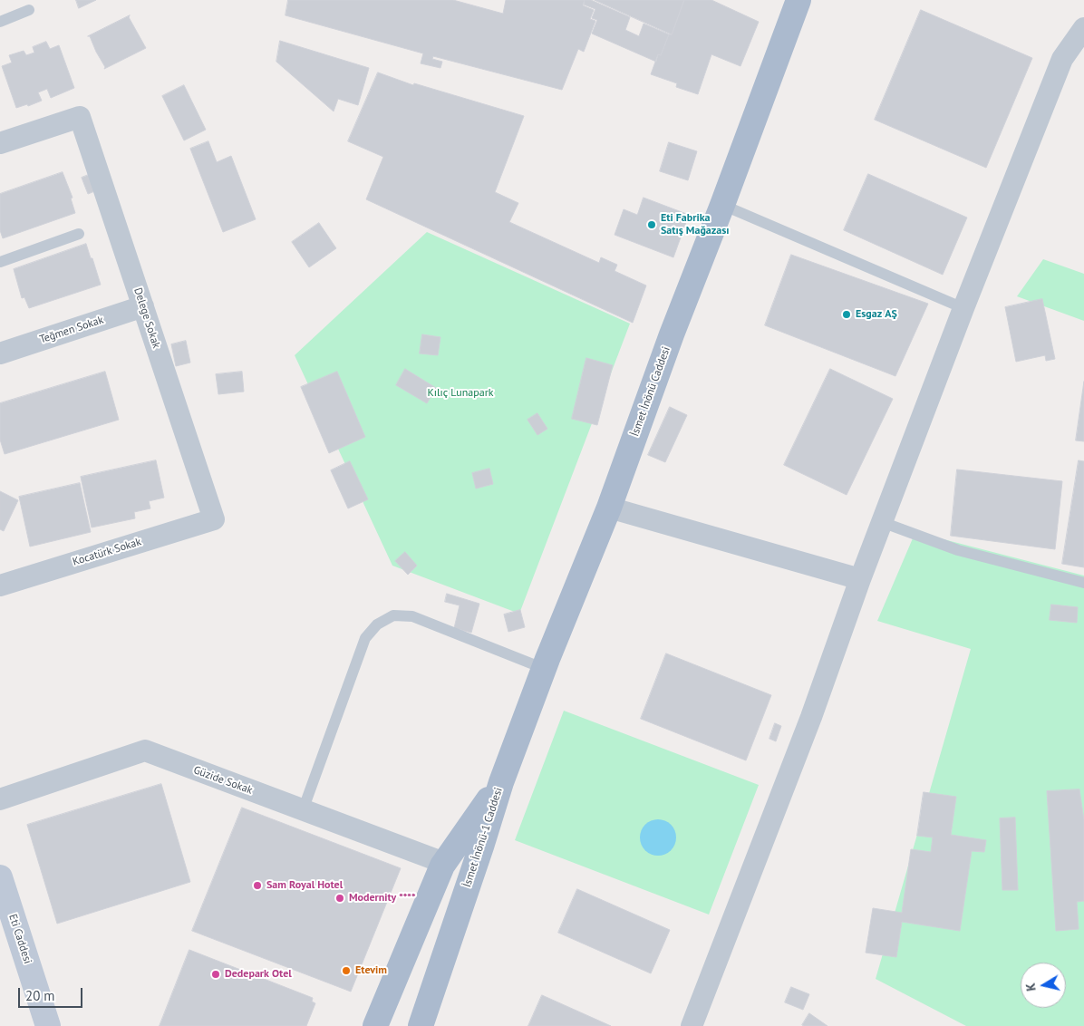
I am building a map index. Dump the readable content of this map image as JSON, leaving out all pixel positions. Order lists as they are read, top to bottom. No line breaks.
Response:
{"streets":{"main road":["İsmet İnönü Caddesi","İsmet İnönü-1 Caddesi","Eti Caddesi"],"street":["Delege Sokak","Teğmen Sokak","Kocatürk Sokak","Güzide Sokak"]},"crossings":[["Delege Sokak","Teğmen Sokak"],["Delege Sokak","Kocatürk Sokak"],["İsmet İnönü Caddesi","İsmet İnönü-1 Caddesi"],["Güzide Sokak","İsmet İnönü-1 Caddesi"]],"parks":["Kılıç Lunapark"],"places":["Eti Fabrika Satış Mağazası","Esgaz AŞ","Sam Royal Hotel","Modernity ****","Etevim","Dedepark Otel"],"scale_bar":"20 m","north":"left"}
